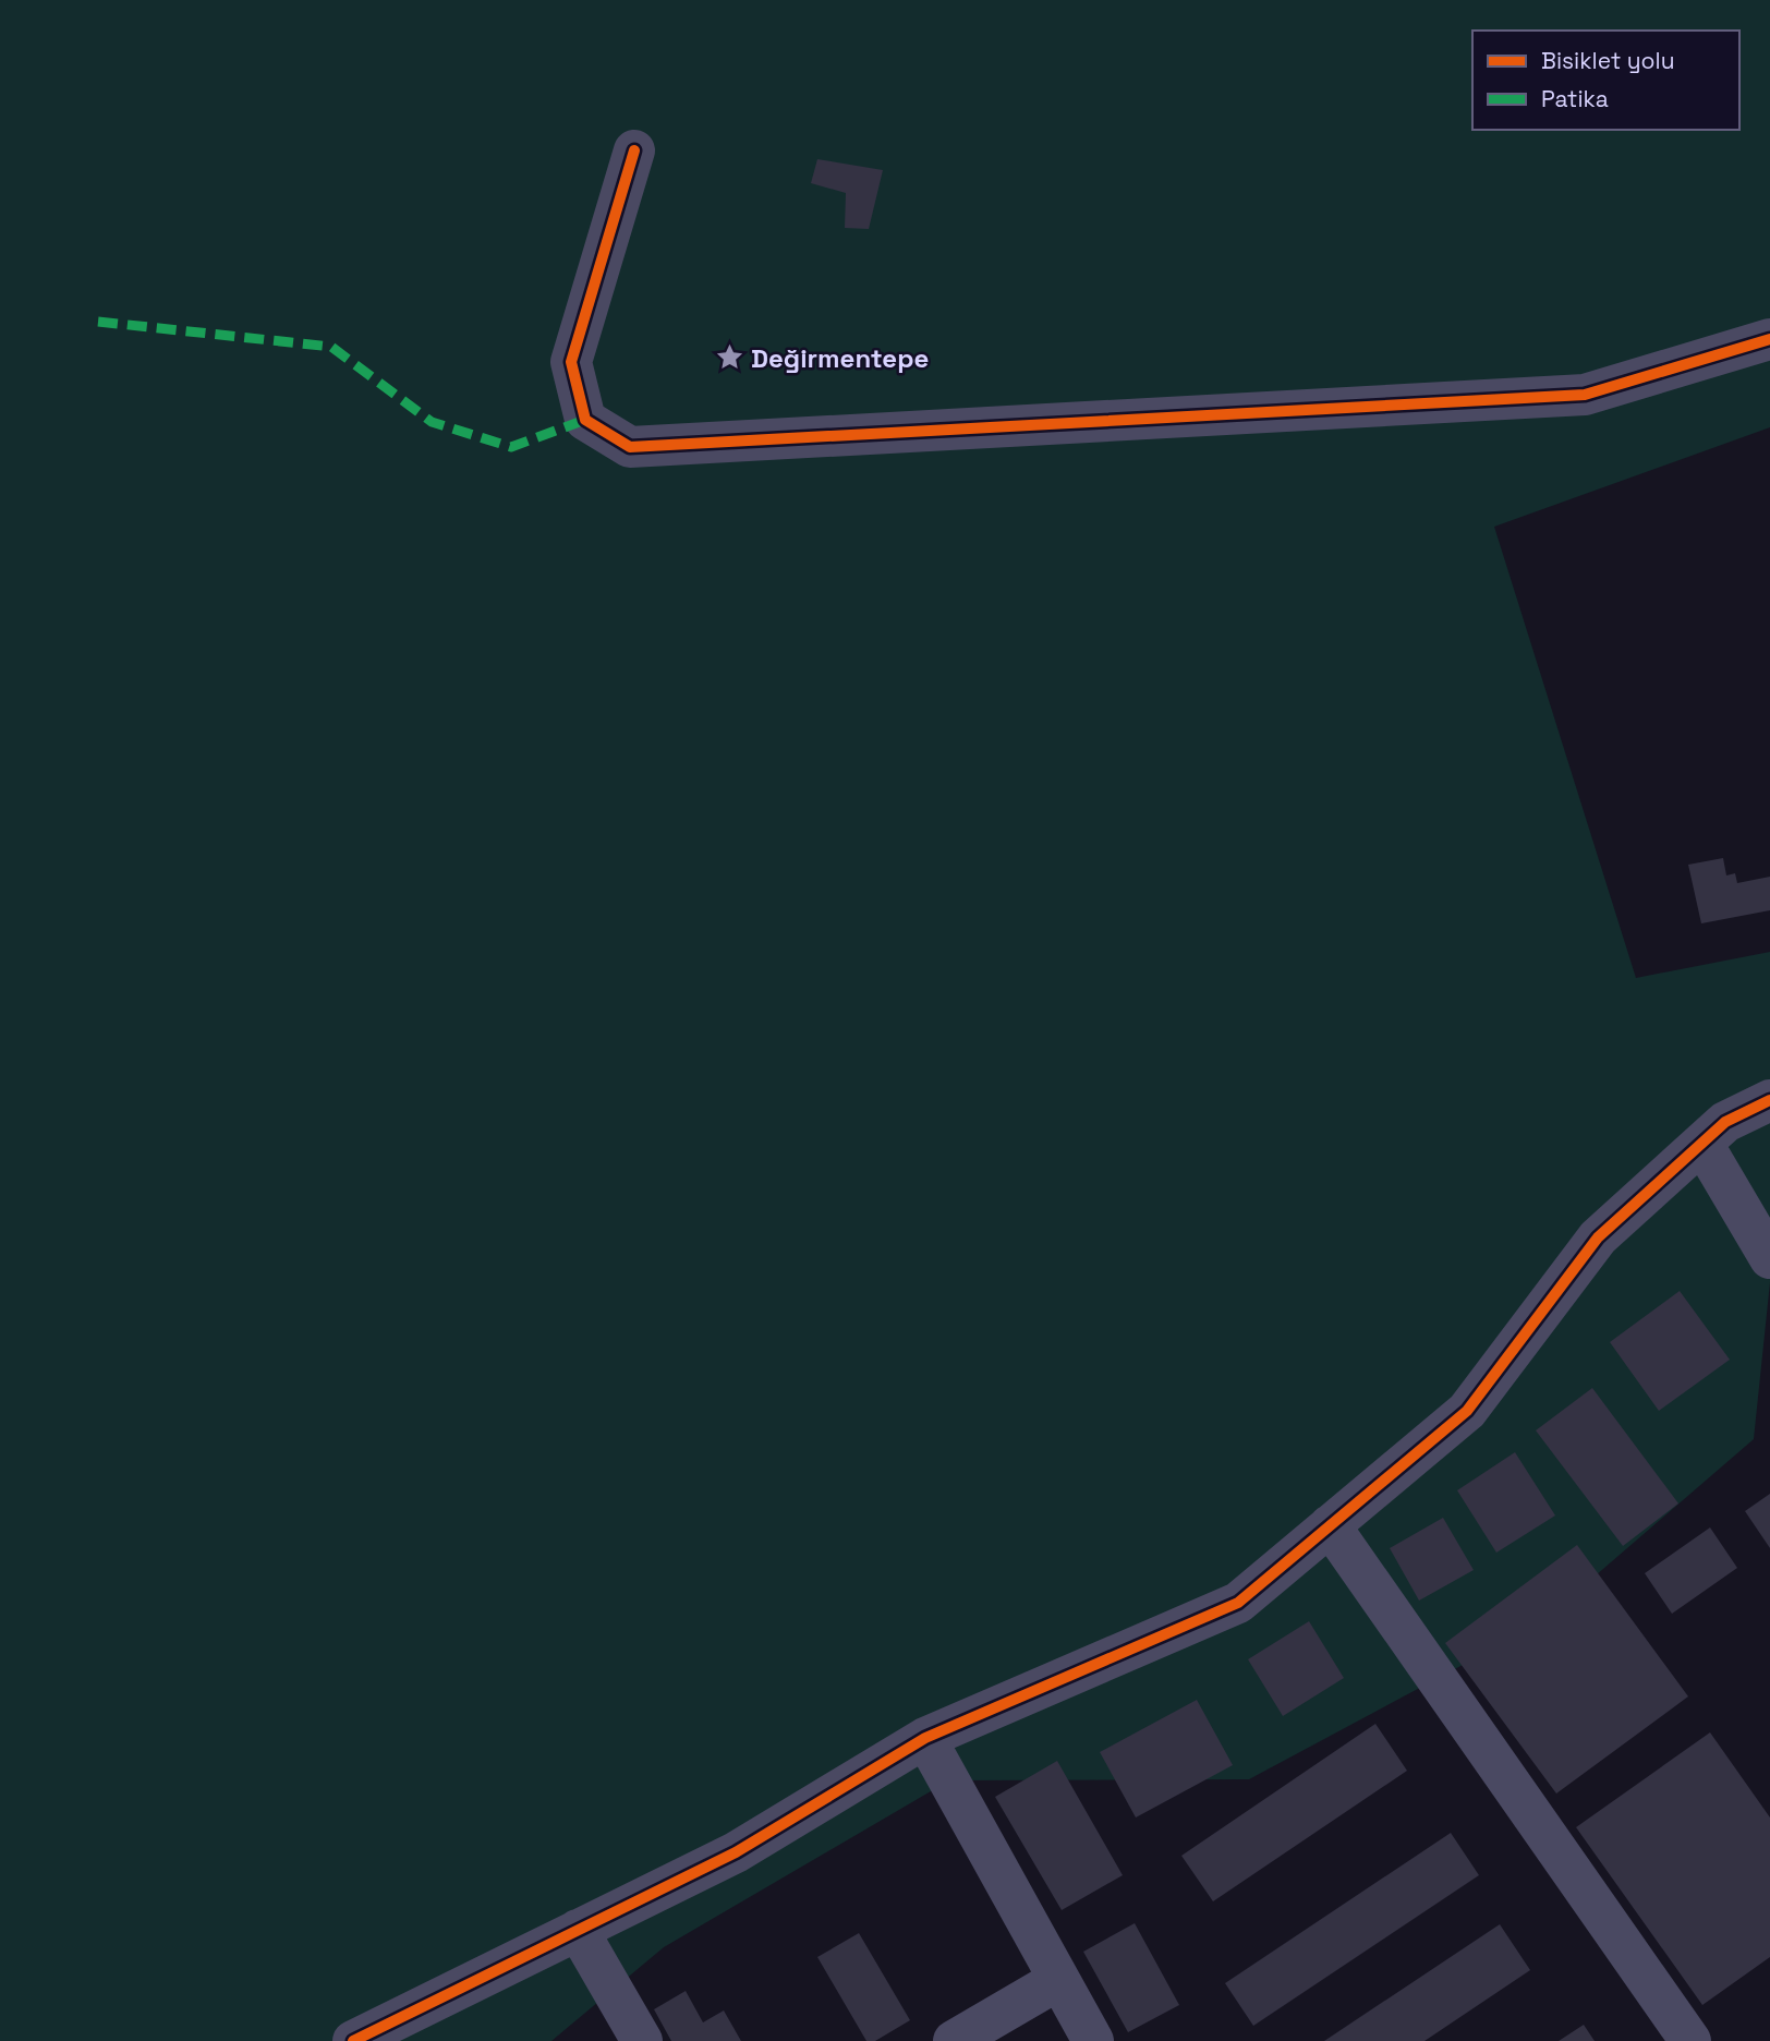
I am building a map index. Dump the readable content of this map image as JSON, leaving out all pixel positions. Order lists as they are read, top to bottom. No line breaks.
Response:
{"places":{"place":["Değirmentepe"]},"legend":["Bisiklet yolu","Patika"]}
